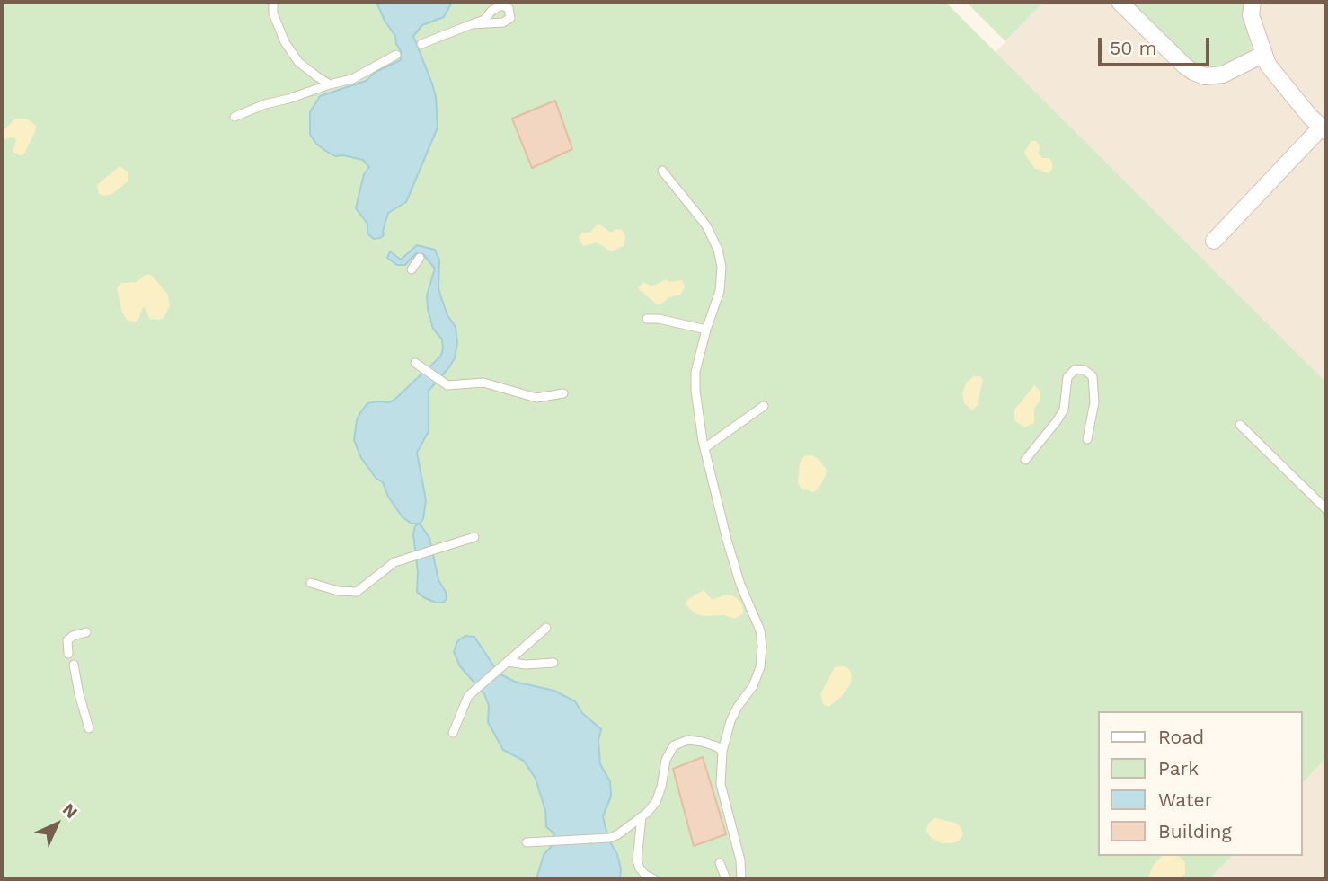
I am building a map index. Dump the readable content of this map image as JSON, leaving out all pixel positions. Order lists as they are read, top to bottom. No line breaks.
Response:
{"legend":["Road","Park","Water","Building"],"scale_bar":"50 m","north":"top right"}
